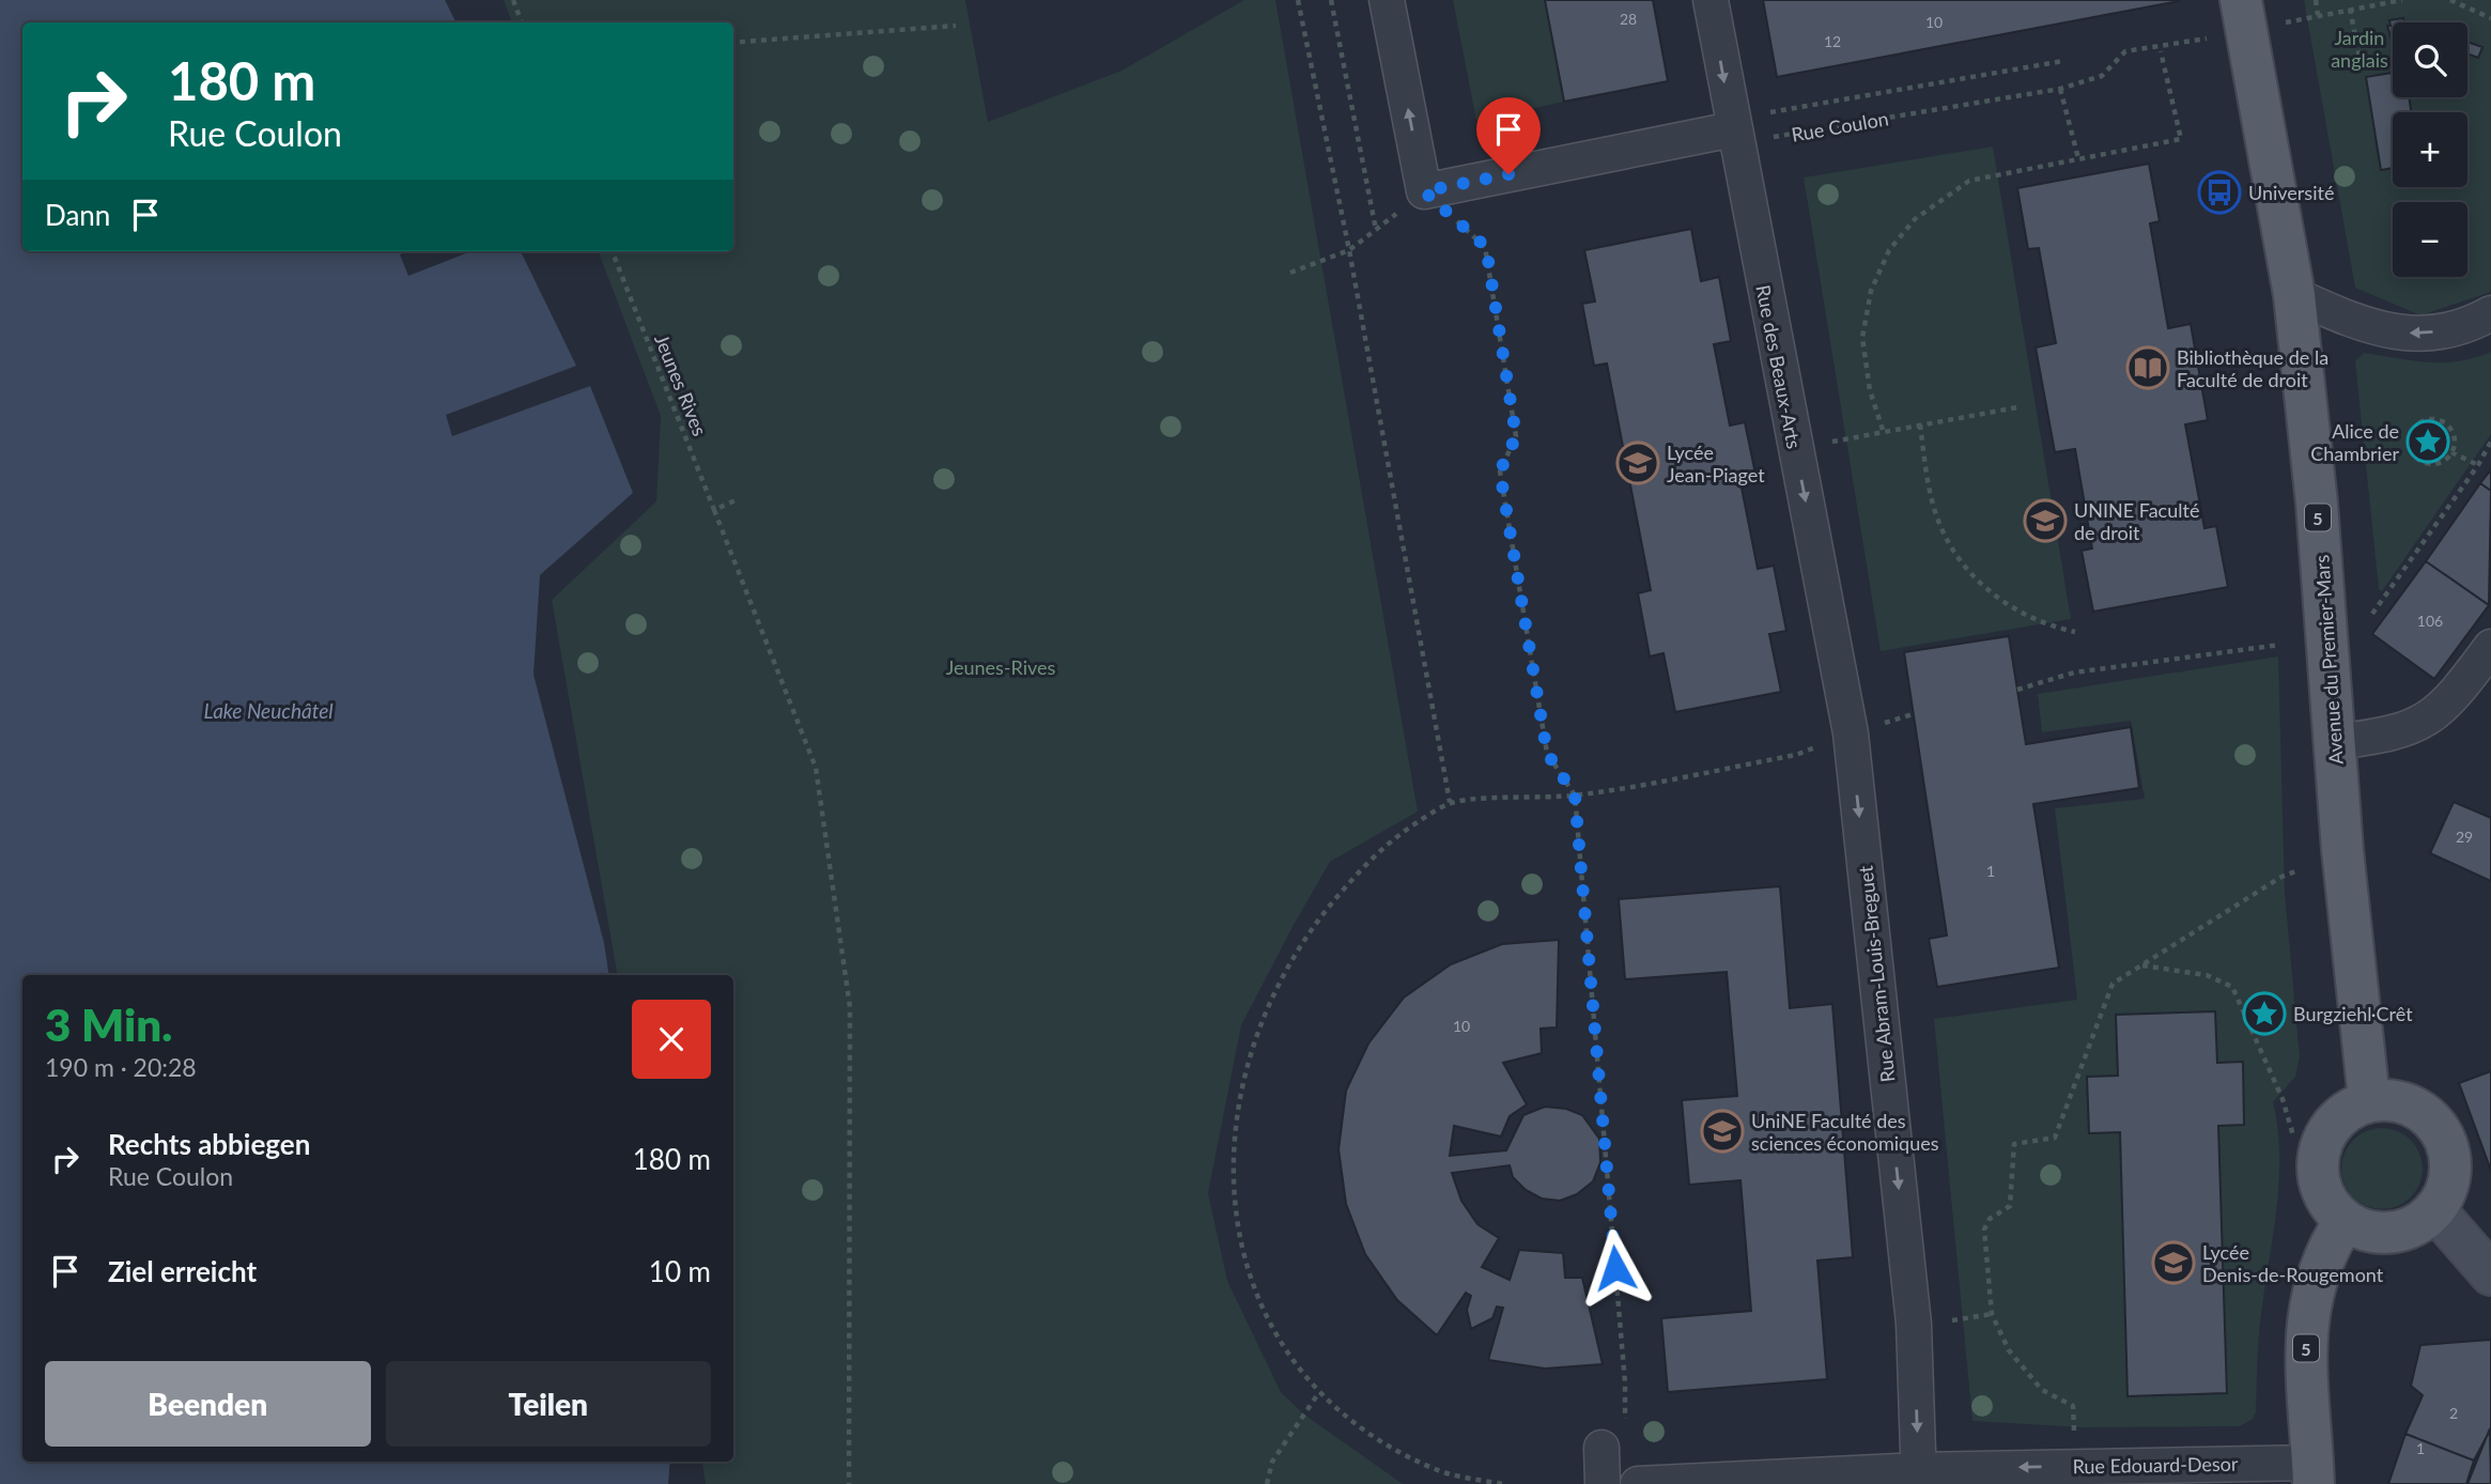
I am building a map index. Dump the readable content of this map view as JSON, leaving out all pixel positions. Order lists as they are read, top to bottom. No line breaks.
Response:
{"streets":{"main road":["5","Avenue du Premier-Mars"],"street":["Rue des Beaux-Arts","Rue Abram-Louis-Breguet","Rue Edouard-Desor"],"path":["Rue Coulon","Jeunes Rives"]},"crossings":[["Rue Coulon","Rue des Beaux-Arts"],["Rue Coulon","Avenue du Premier-Mars"],["Rue des Beaux-Arts","Rue Abram-Louis-Breguet"],["5","Avenue du Premier-Mars"],["5","Rue Edouard-Desor"],["Rue Abram-Louis-Breguet","Rue Edouard-Desor"]],"one_way":["Rue des Beaux-Arts","Rue Abram-Louis-Breguet","Rue Edouard-Desor"],"water":["Lake Neuchâtel"],"parks":["Jardin anglais","Jeunes-Rives"],"places":{"bus stop":["Université"],"library":["Bibliothèque de la Faculté de droit"],"place":["Alice de Chambrier","Burgziehl·Crêt"],"school or university":["Lycée Jean-Piaget","UNINE Faculté de droit","UniNE Faculté des sciences économiques","Lycée Denis-de-Rougemont"]},"house_numbers":["28","10","12","106","29","1","10","2","1"],"page":{"map_buttons":["+","−"],"turn":["180 m","Rue Coulon"],"then":"Dann","heading":["3 Min.","190 m · 20:28"],"list":[{"name":"Rechts abbiegen","note":"Rue Coulon","value":"180 m"},{"name":"Ziel erreicht","value":"10 m"}],"buttons":["Beenden","Teilen"]}}
